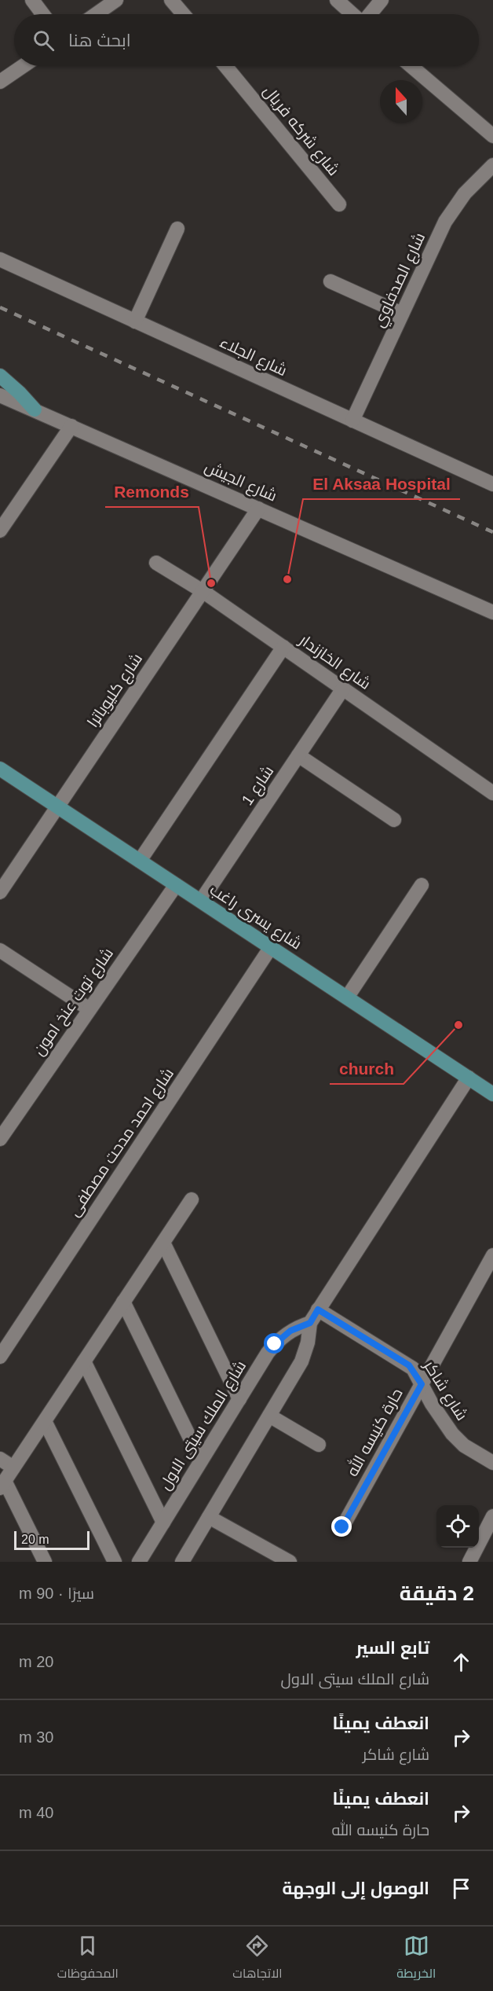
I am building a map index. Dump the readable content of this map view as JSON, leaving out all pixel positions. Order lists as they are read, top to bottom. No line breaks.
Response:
{"streets":{"main road":["شارع يسرى راغب"],"street":["شارع شركه فريال","شارع الصدفاوي","شارع الجلاء","شارع الجيش","شارع الخازندار","شارع كليوباترا","شارع 1","شارع توت عنخ امون","شارع احمد مدحت مصطفى","شارع شاكر","شارع الملك سيتى الاول","حارة كنيسه الله"]},"crossings":[["شارع الصدفاوي","شارع الجلاء"],["شارع الجيش","شارع كليوباترا"],["شارع الخازندار","شارع كليوباترا"],["شارع الخازندار","شارع 1"],["شارع كليوباترا","شارع يسرى راغب"],["شارع 1","شارع يسرى راغب"],["شارع يسرى راغب","شارع توت عنخ امون"],["شارع يسرى راغب","شارع احمد مدحت مصطفى"],["شارع شاكر","حارة كنيسه الله"]],"places":["El Aksaa Hospital","Remonds","church"],"scale_bar":"20 m","north":"top","page":{"search":"ابحث هنا","scale":"20 m","heading":["2 دقيقة","سيرًا · 90 m"],"list":[["تابع السير","شارع الملك سيتى الاول","20 m"],["انعطف يمينًا","شارع شاكر","30 m"],["انعطف يمينًا","حارة كنيسه الله","40 m"],"الوصول إلى الوجهة"],"nav":["الخريطة","الاتجاهات","المحفوظات"]}}
